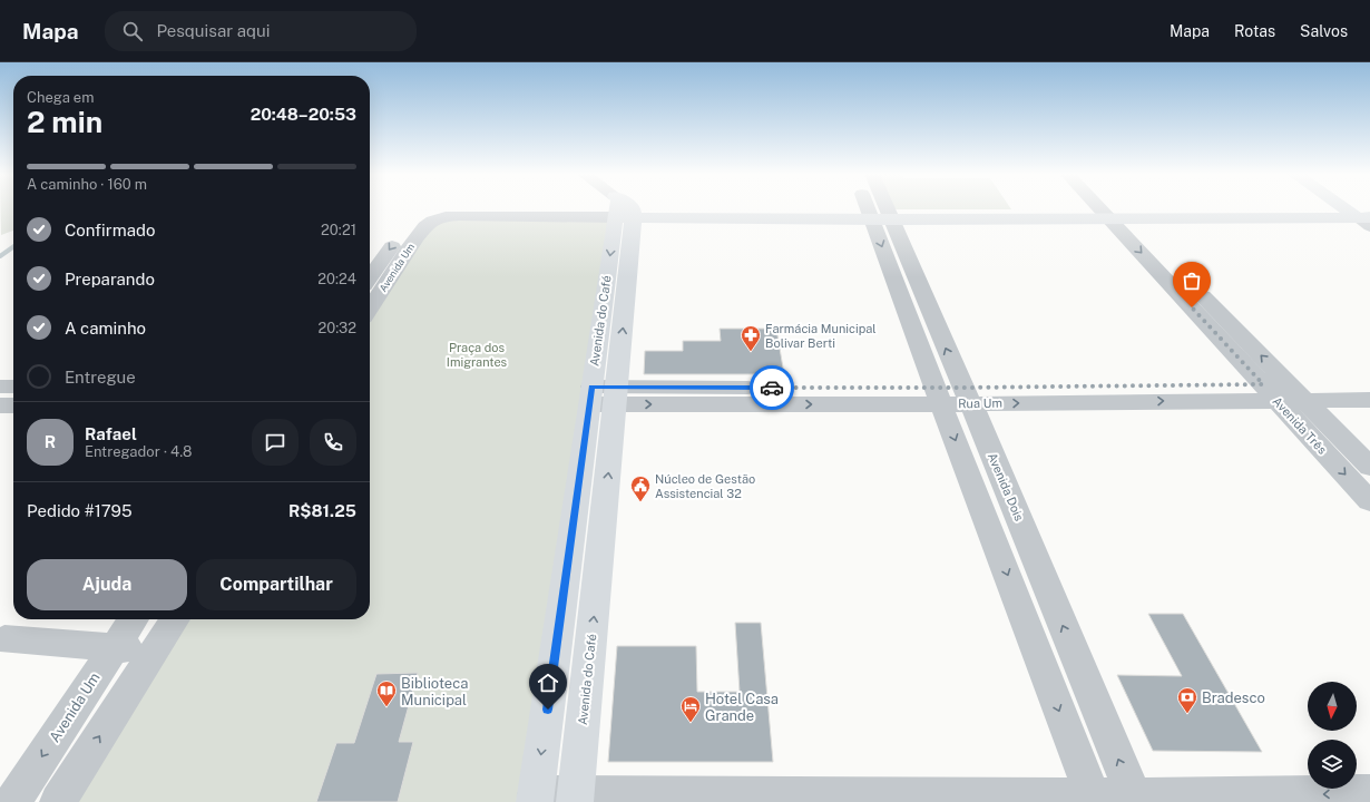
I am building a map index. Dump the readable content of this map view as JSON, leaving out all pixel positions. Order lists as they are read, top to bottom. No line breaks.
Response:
{"streets":{"main road":["Avenida do Café"],"street":["Avenida Um","Rua Um","Avenida Três","Avenida Dois"]},"crossings":[["Avenida do Café","Rua Um"],["Rua Um","Avenida Três"],["Rua Um","Avenida Dois"]],"parks":["Praça dos Imigrantes"],"places":{"pharmacy":["Farmácia Municipal Bolivar Berti"],"public building":["Núcleo de Gestão Assistencial 32"],"library":["Biblioteca Municipal"],"bank":["Bradesco"],"hotel":["Hotel Casa Grande"]},"north":"bottom","page":{"header":"Mapa","search":"Pesquisar aqui","nav":["Mapa","Rotas","Salvos"],"heading":["2 min","Chega em","20:48–20:53"],"panel":["Rafael","Entregador · 4.8","Pedido #1795","R$81.25"],"bar":"A caminho · 160 m","list":[["Confirmado","20:21"],["Preparando","20:24"],["A caminho","20:32"],"Entregue"],"round":"R","buttons":["Ajuda","Compartilhar"]}}
